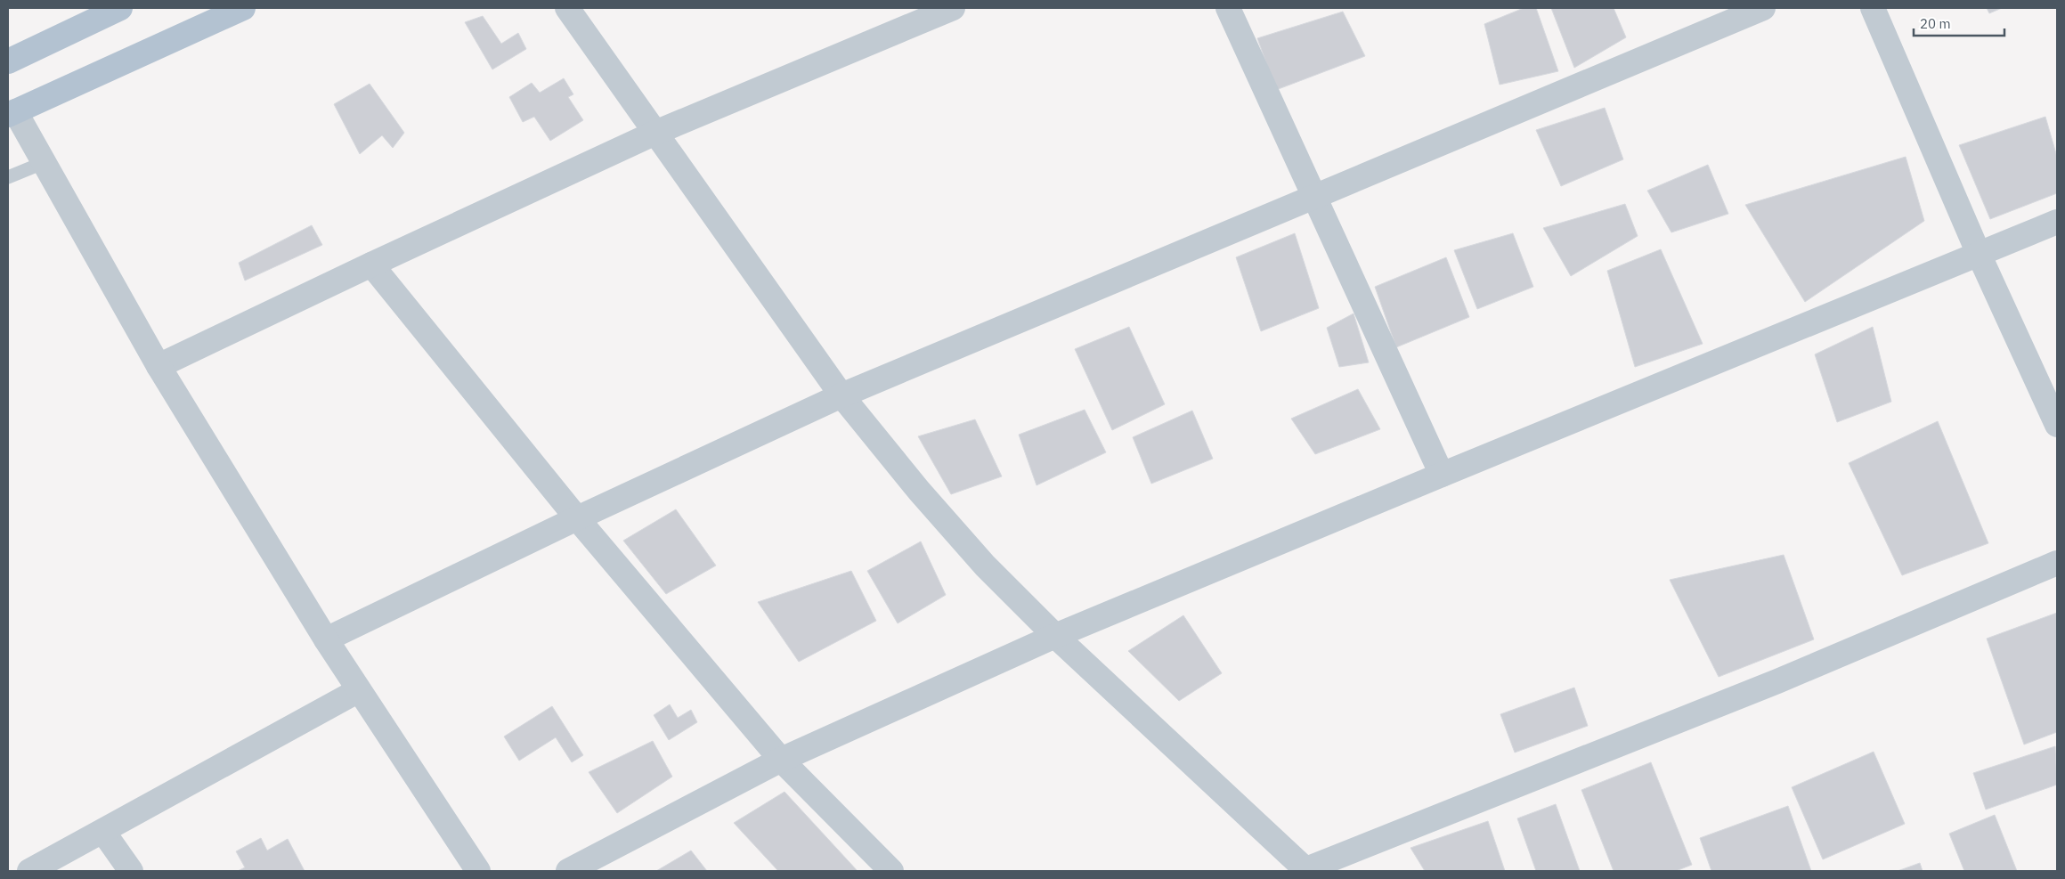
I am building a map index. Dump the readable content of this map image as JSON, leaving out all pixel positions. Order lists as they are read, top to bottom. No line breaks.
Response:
{"scale_bar":"20 m"}
